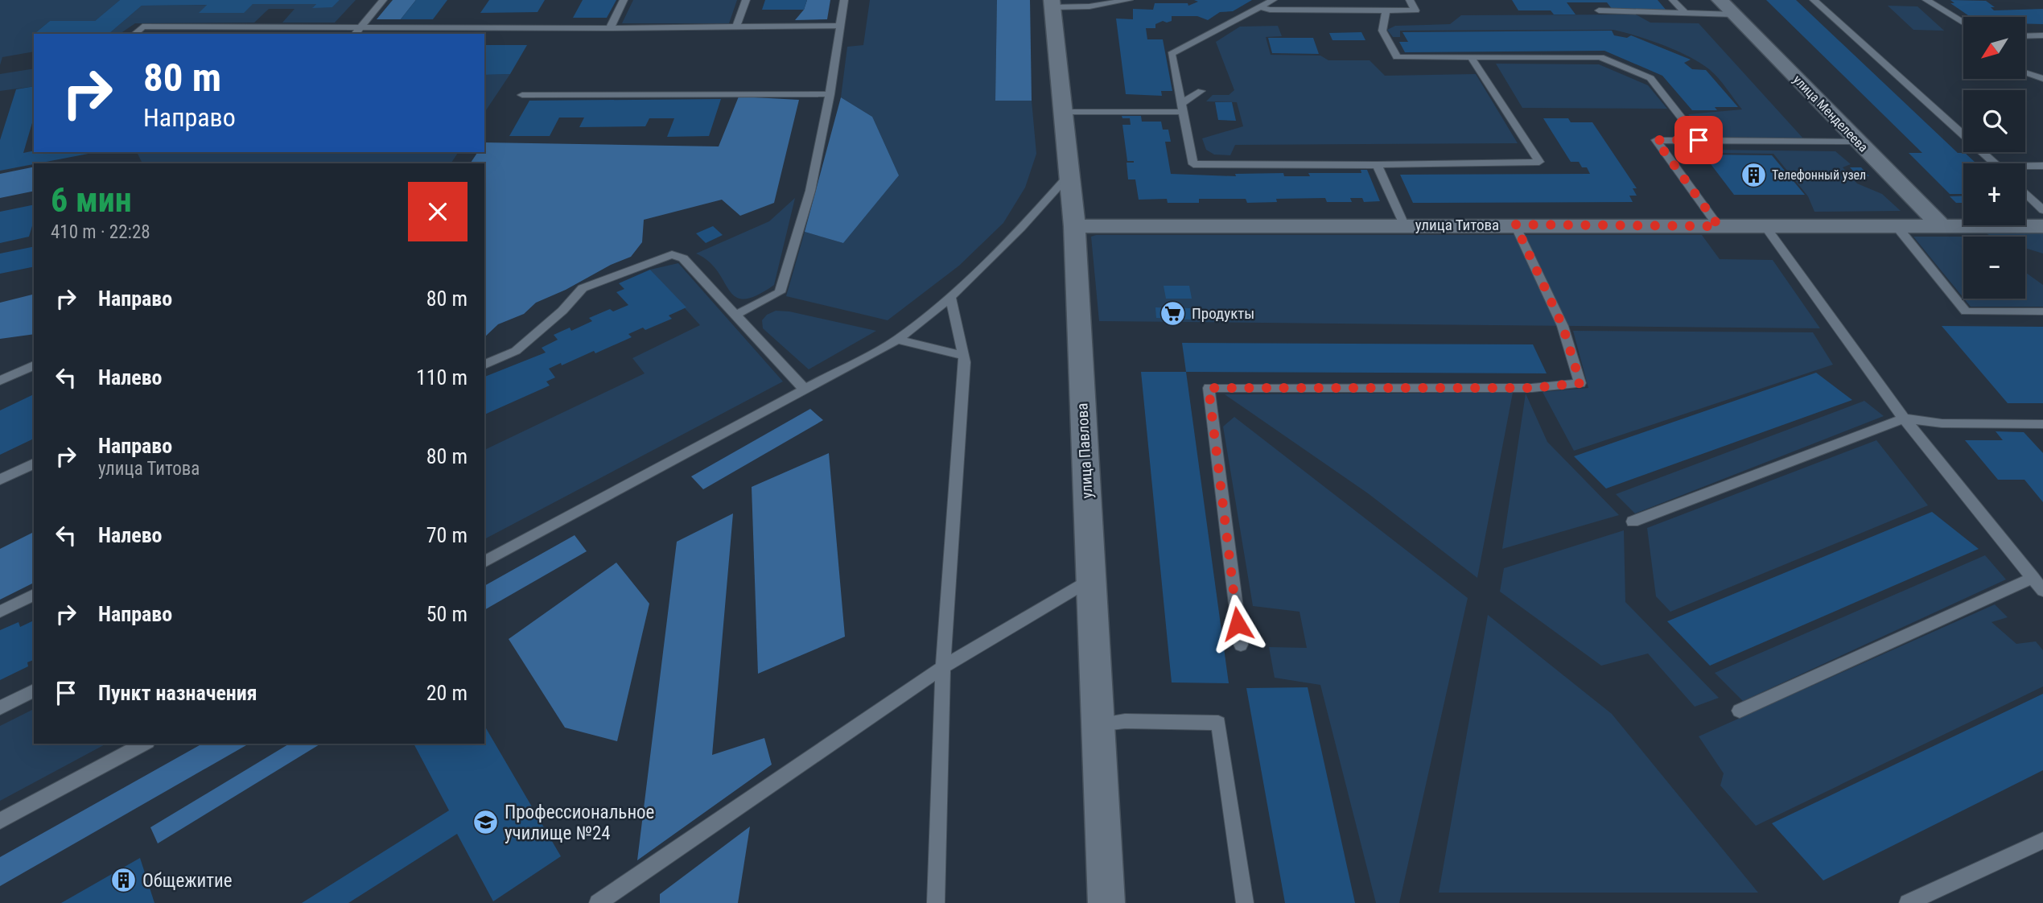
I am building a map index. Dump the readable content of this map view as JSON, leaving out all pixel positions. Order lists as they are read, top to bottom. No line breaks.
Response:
{"streets":{"street":["улица Менделеева","улица Титова","улица Павлова"]},"crossings":[["улица Менделеева","улица Титова"],["улица Титова","улица Павлова"]],"places":{"building":["Телефонный узел","Общежитие"],"supermarket":["Продукты"],"school or university":["Профессиональное училище №24"]},"north":"bottom left","page":{"map_buttons":["+","−"],"turn":["80 m","Направо"],"heading":["6 мин","410 m · 22:28"],"list":[{"name":"Направо","value":"80 m"},{"name":"Налево","value":"110 m"},{"name":"Направо","note":"улица Титова","value":"80 m"},{"name":"Налево","value":"70 m"},{"name":"Направо","value":"50 m"},{"name":"Пункт назначения","value":"20 m"}]}}
